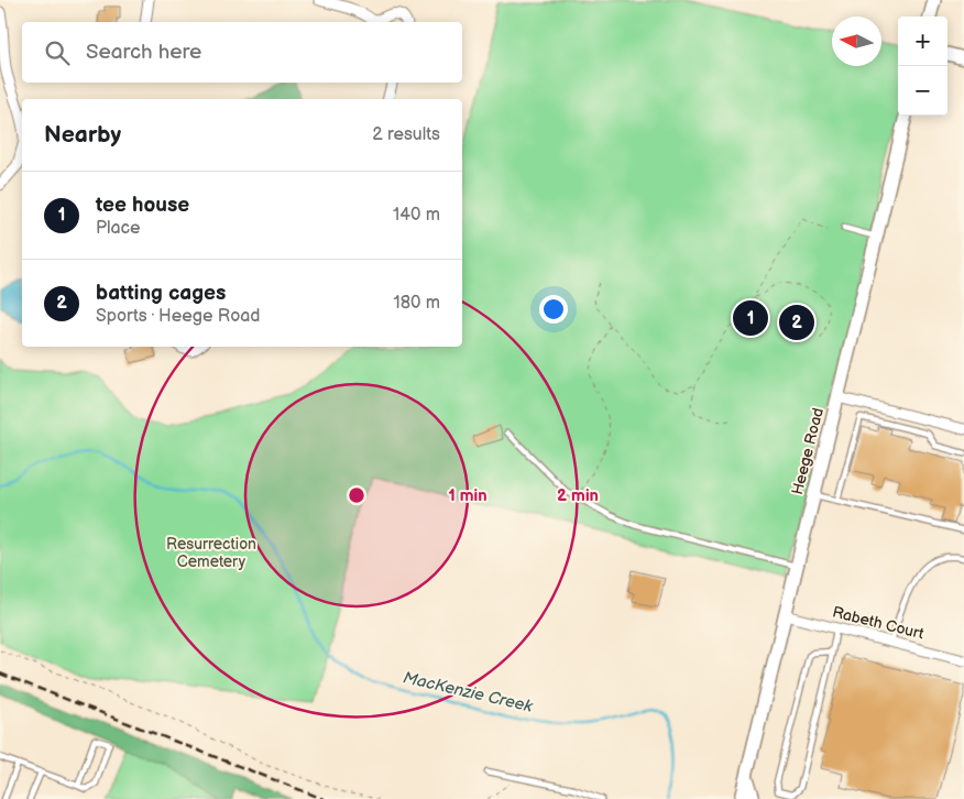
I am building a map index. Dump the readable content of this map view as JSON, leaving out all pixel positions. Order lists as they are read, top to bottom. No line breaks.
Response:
{"streets":{"street":["Heege Road","Rabeth Court"]},"crossings":[["Heege Road","Rabeth Court"]],"water":["MacKenzie Creek"],"parks":["Resurrection Cemetery"],"north":"left","page":{"map_buttons":["+","−"],"search":"Search here","heading":["Nearby","2 results"],"list":[{"mark":"1","name":"tee house","note":"Place","value":"140 m"},{"mark":"2","name":"batting cages","note":"Sports · Heege Road","value":"180 m"}],"pins":["1","2"]},"rings":["1 min","2 min"]}
